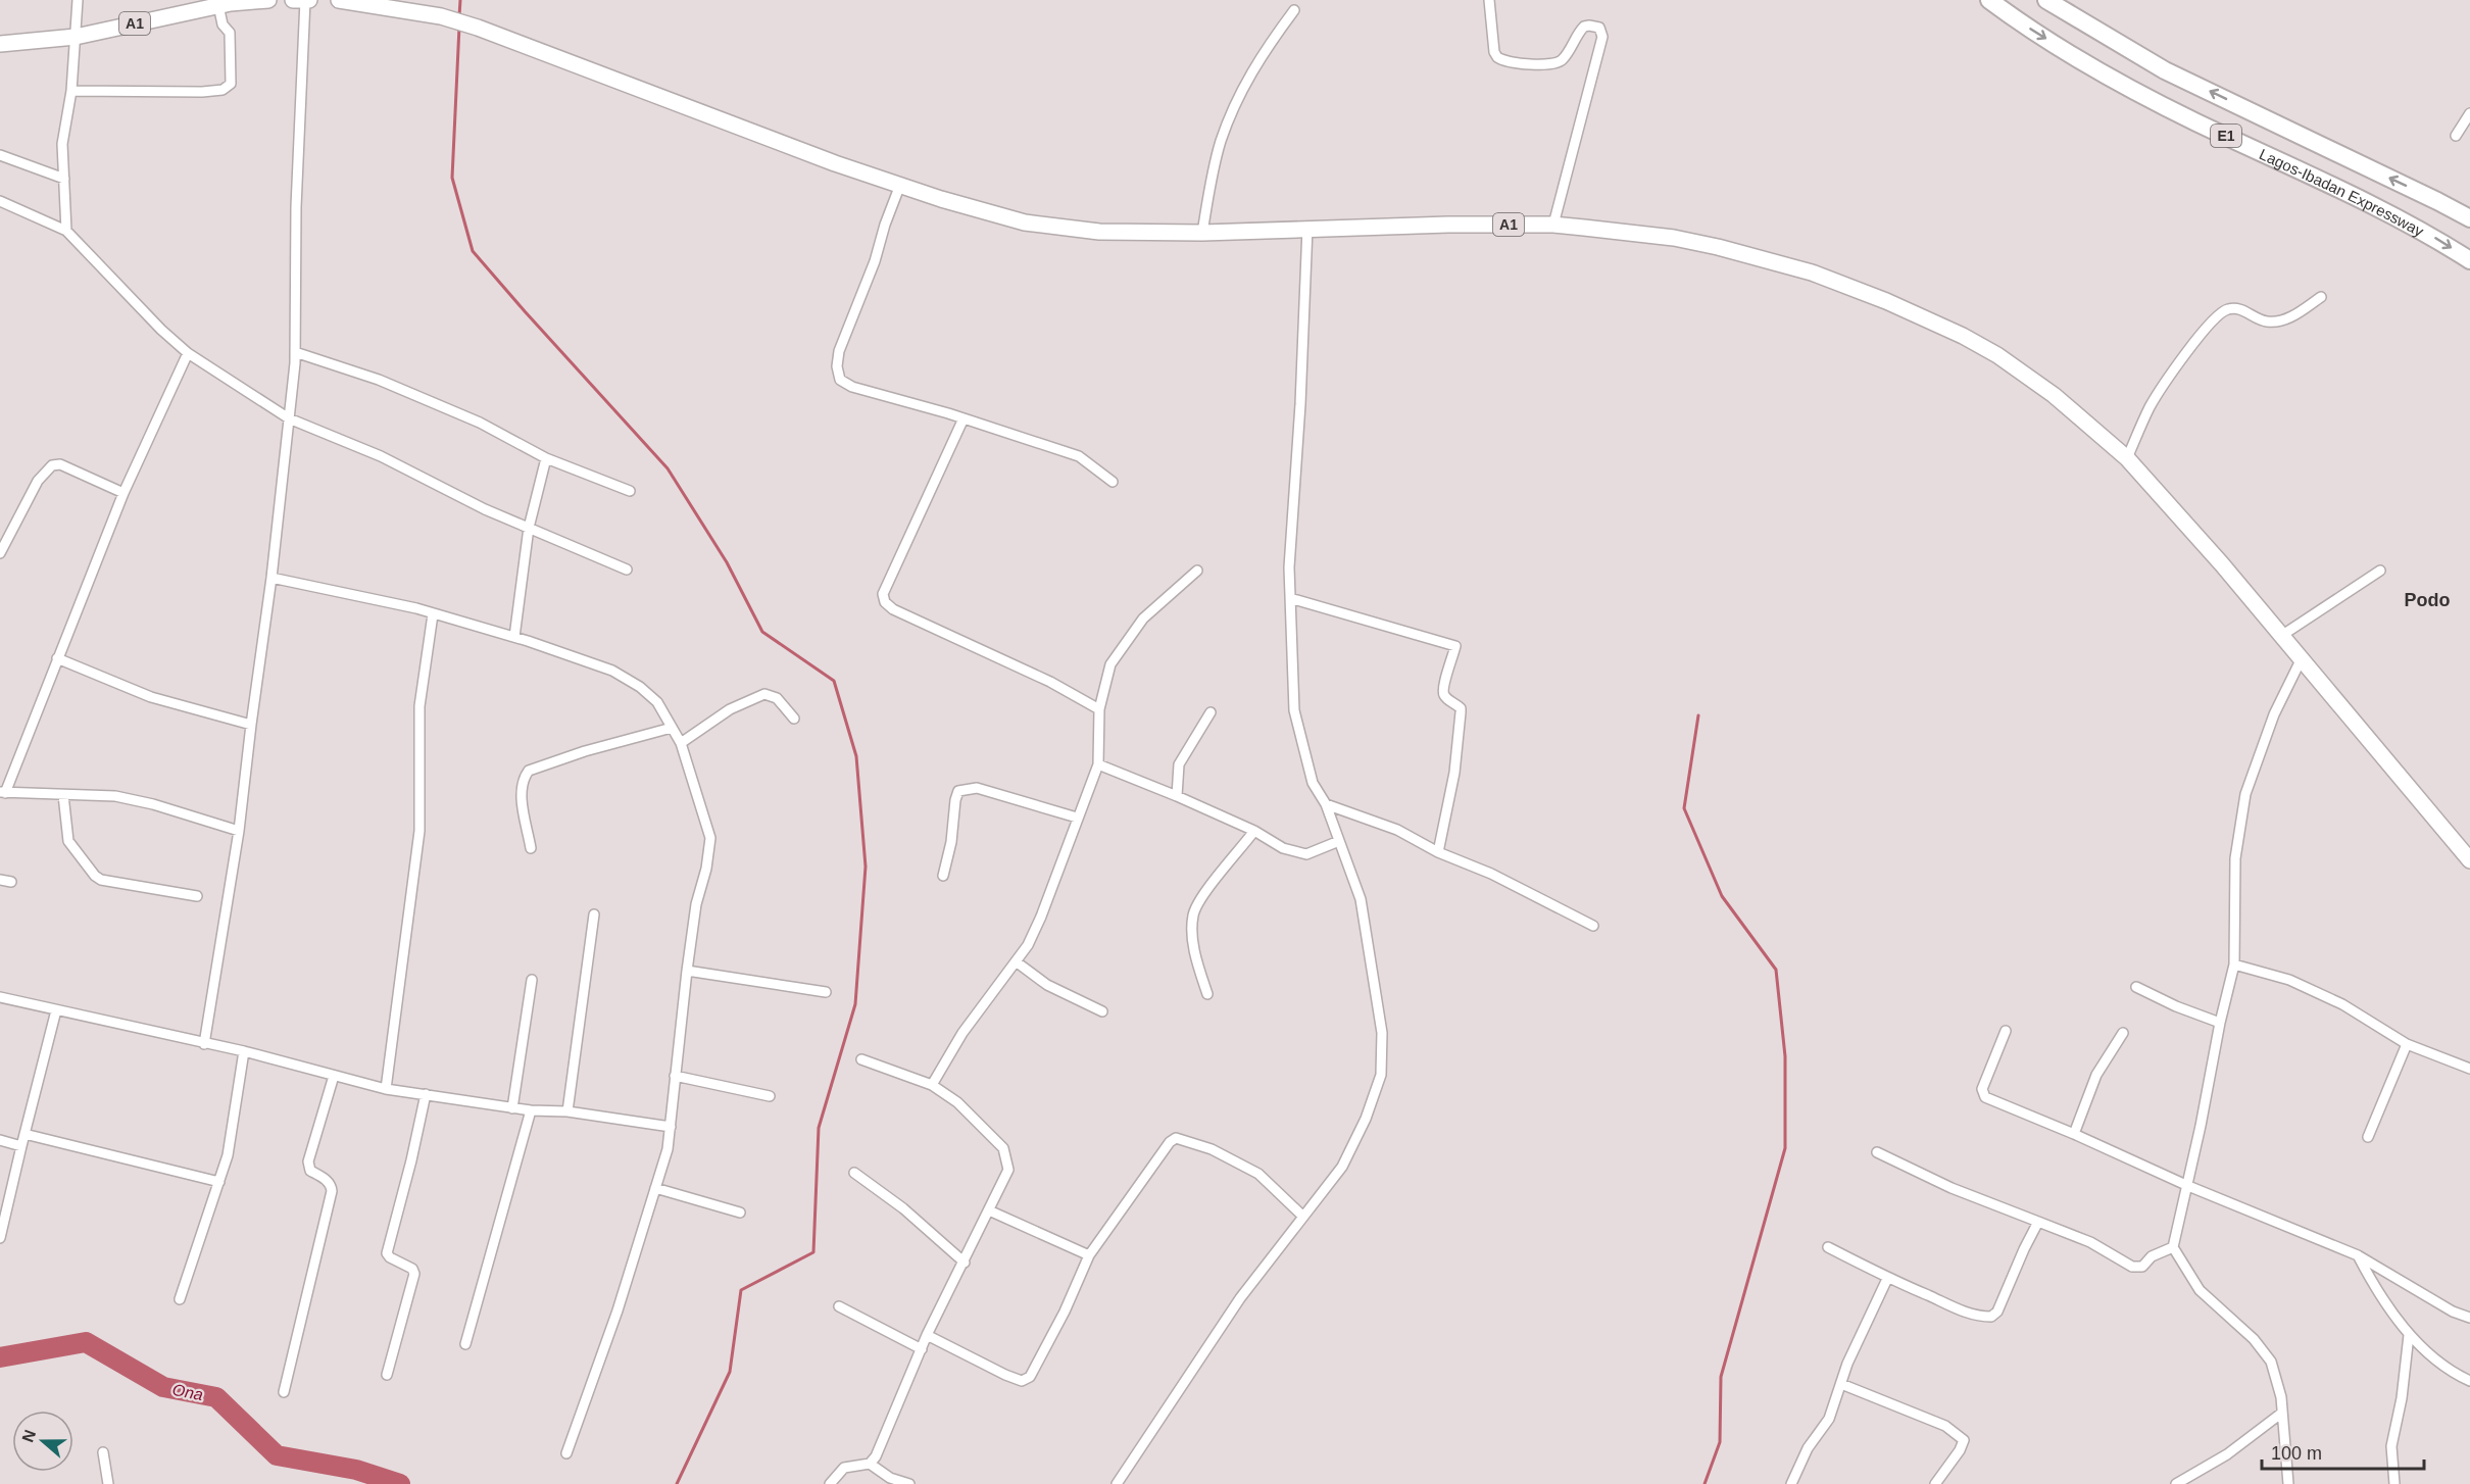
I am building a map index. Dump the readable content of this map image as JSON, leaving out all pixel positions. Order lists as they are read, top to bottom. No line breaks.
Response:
{"streets":{"highway":["A1","E1","Lagos-Ibadan Expressway"]},"districts":["Podo"],"water":["Ona"],"scale_bar":"100 m","north":"left"}
